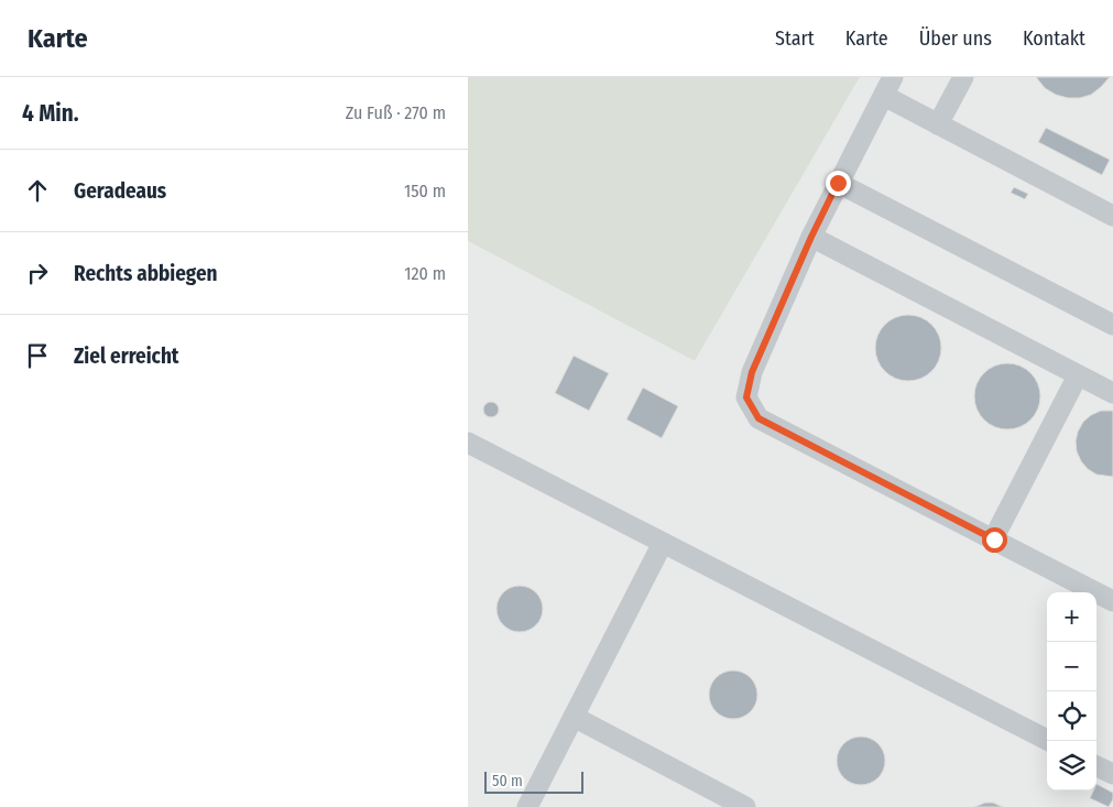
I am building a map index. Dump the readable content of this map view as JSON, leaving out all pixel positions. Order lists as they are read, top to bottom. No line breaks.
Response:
{"scale_bar":"50 m","page":{"header":"Karte","nav":["Start","Karte","Über uns","Kontakt"],"heading":["4 Min.","Zu Fuß · 270 m"],"list":[["Geradeaus","150 m"],["Rechts abbiegen","120 m"],"Ziel erreicht"],"map_buttons":["+","−"],"scale":"50 m"}}
